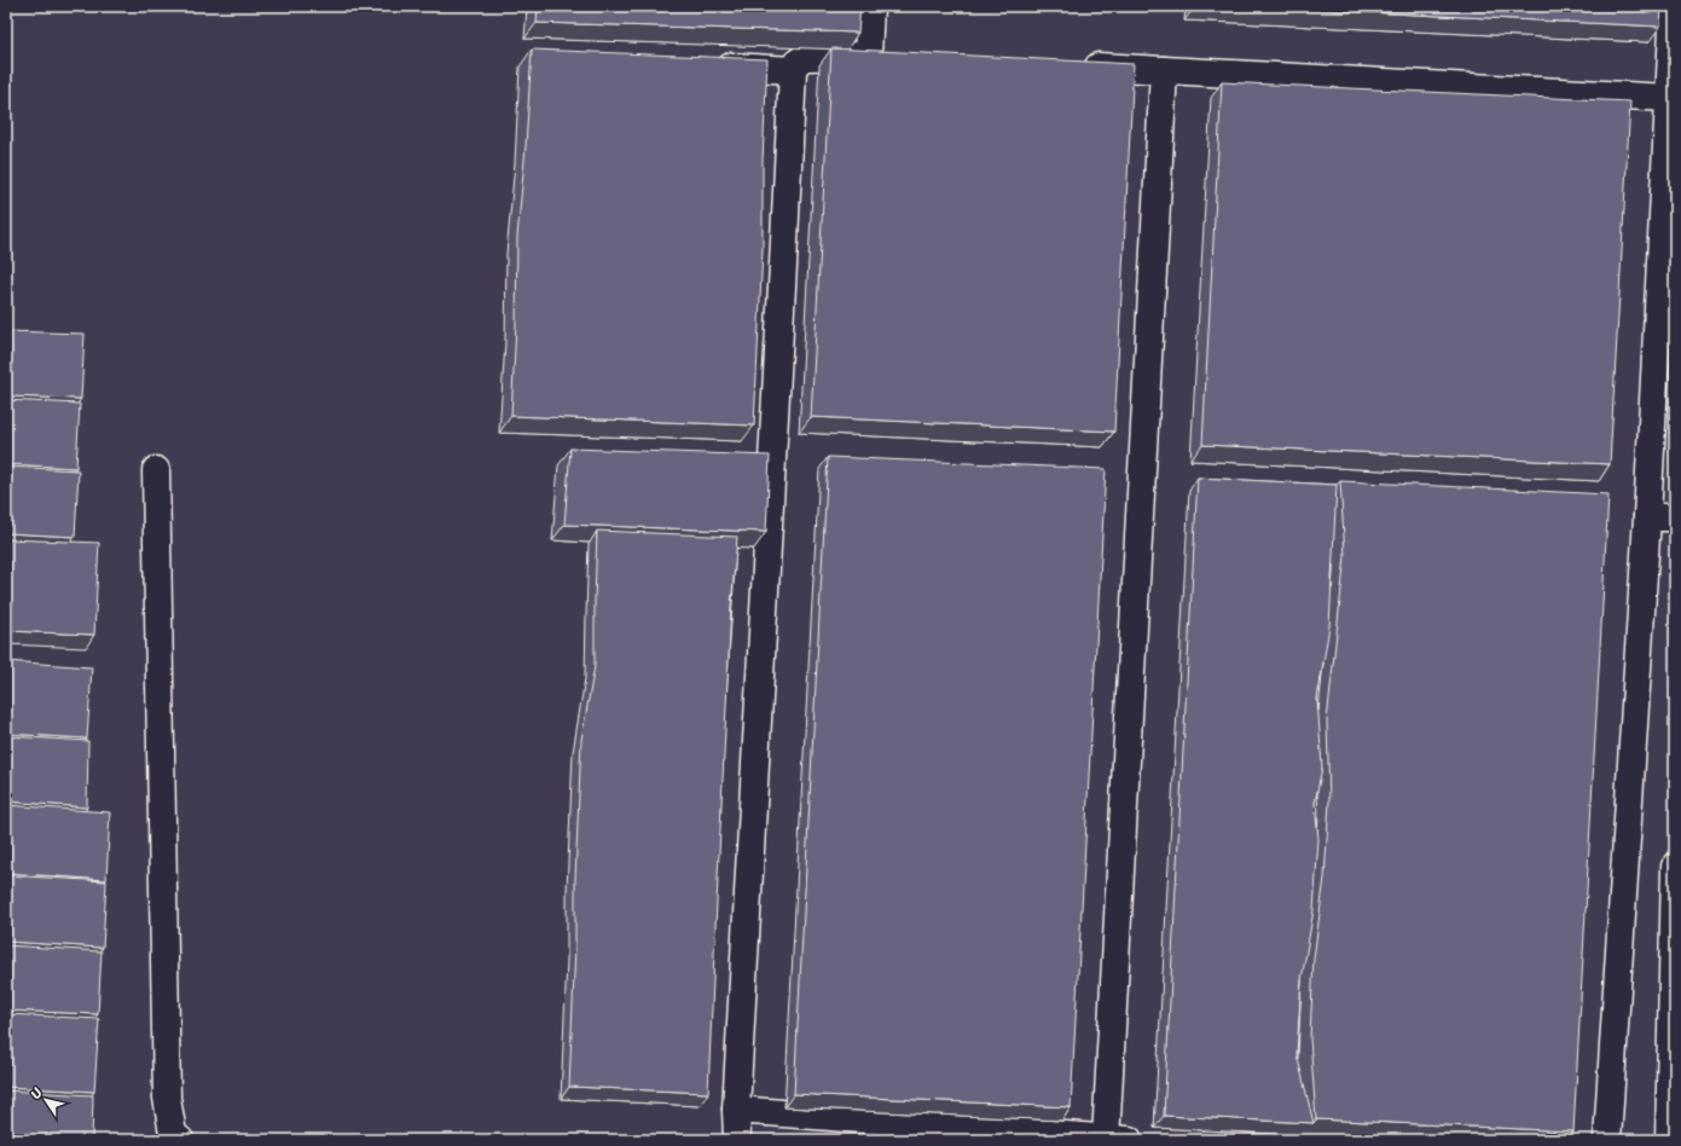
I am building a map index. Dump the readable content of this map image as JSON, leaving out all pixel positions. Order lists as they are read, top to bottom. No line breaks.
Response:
{"north":"top left"}
